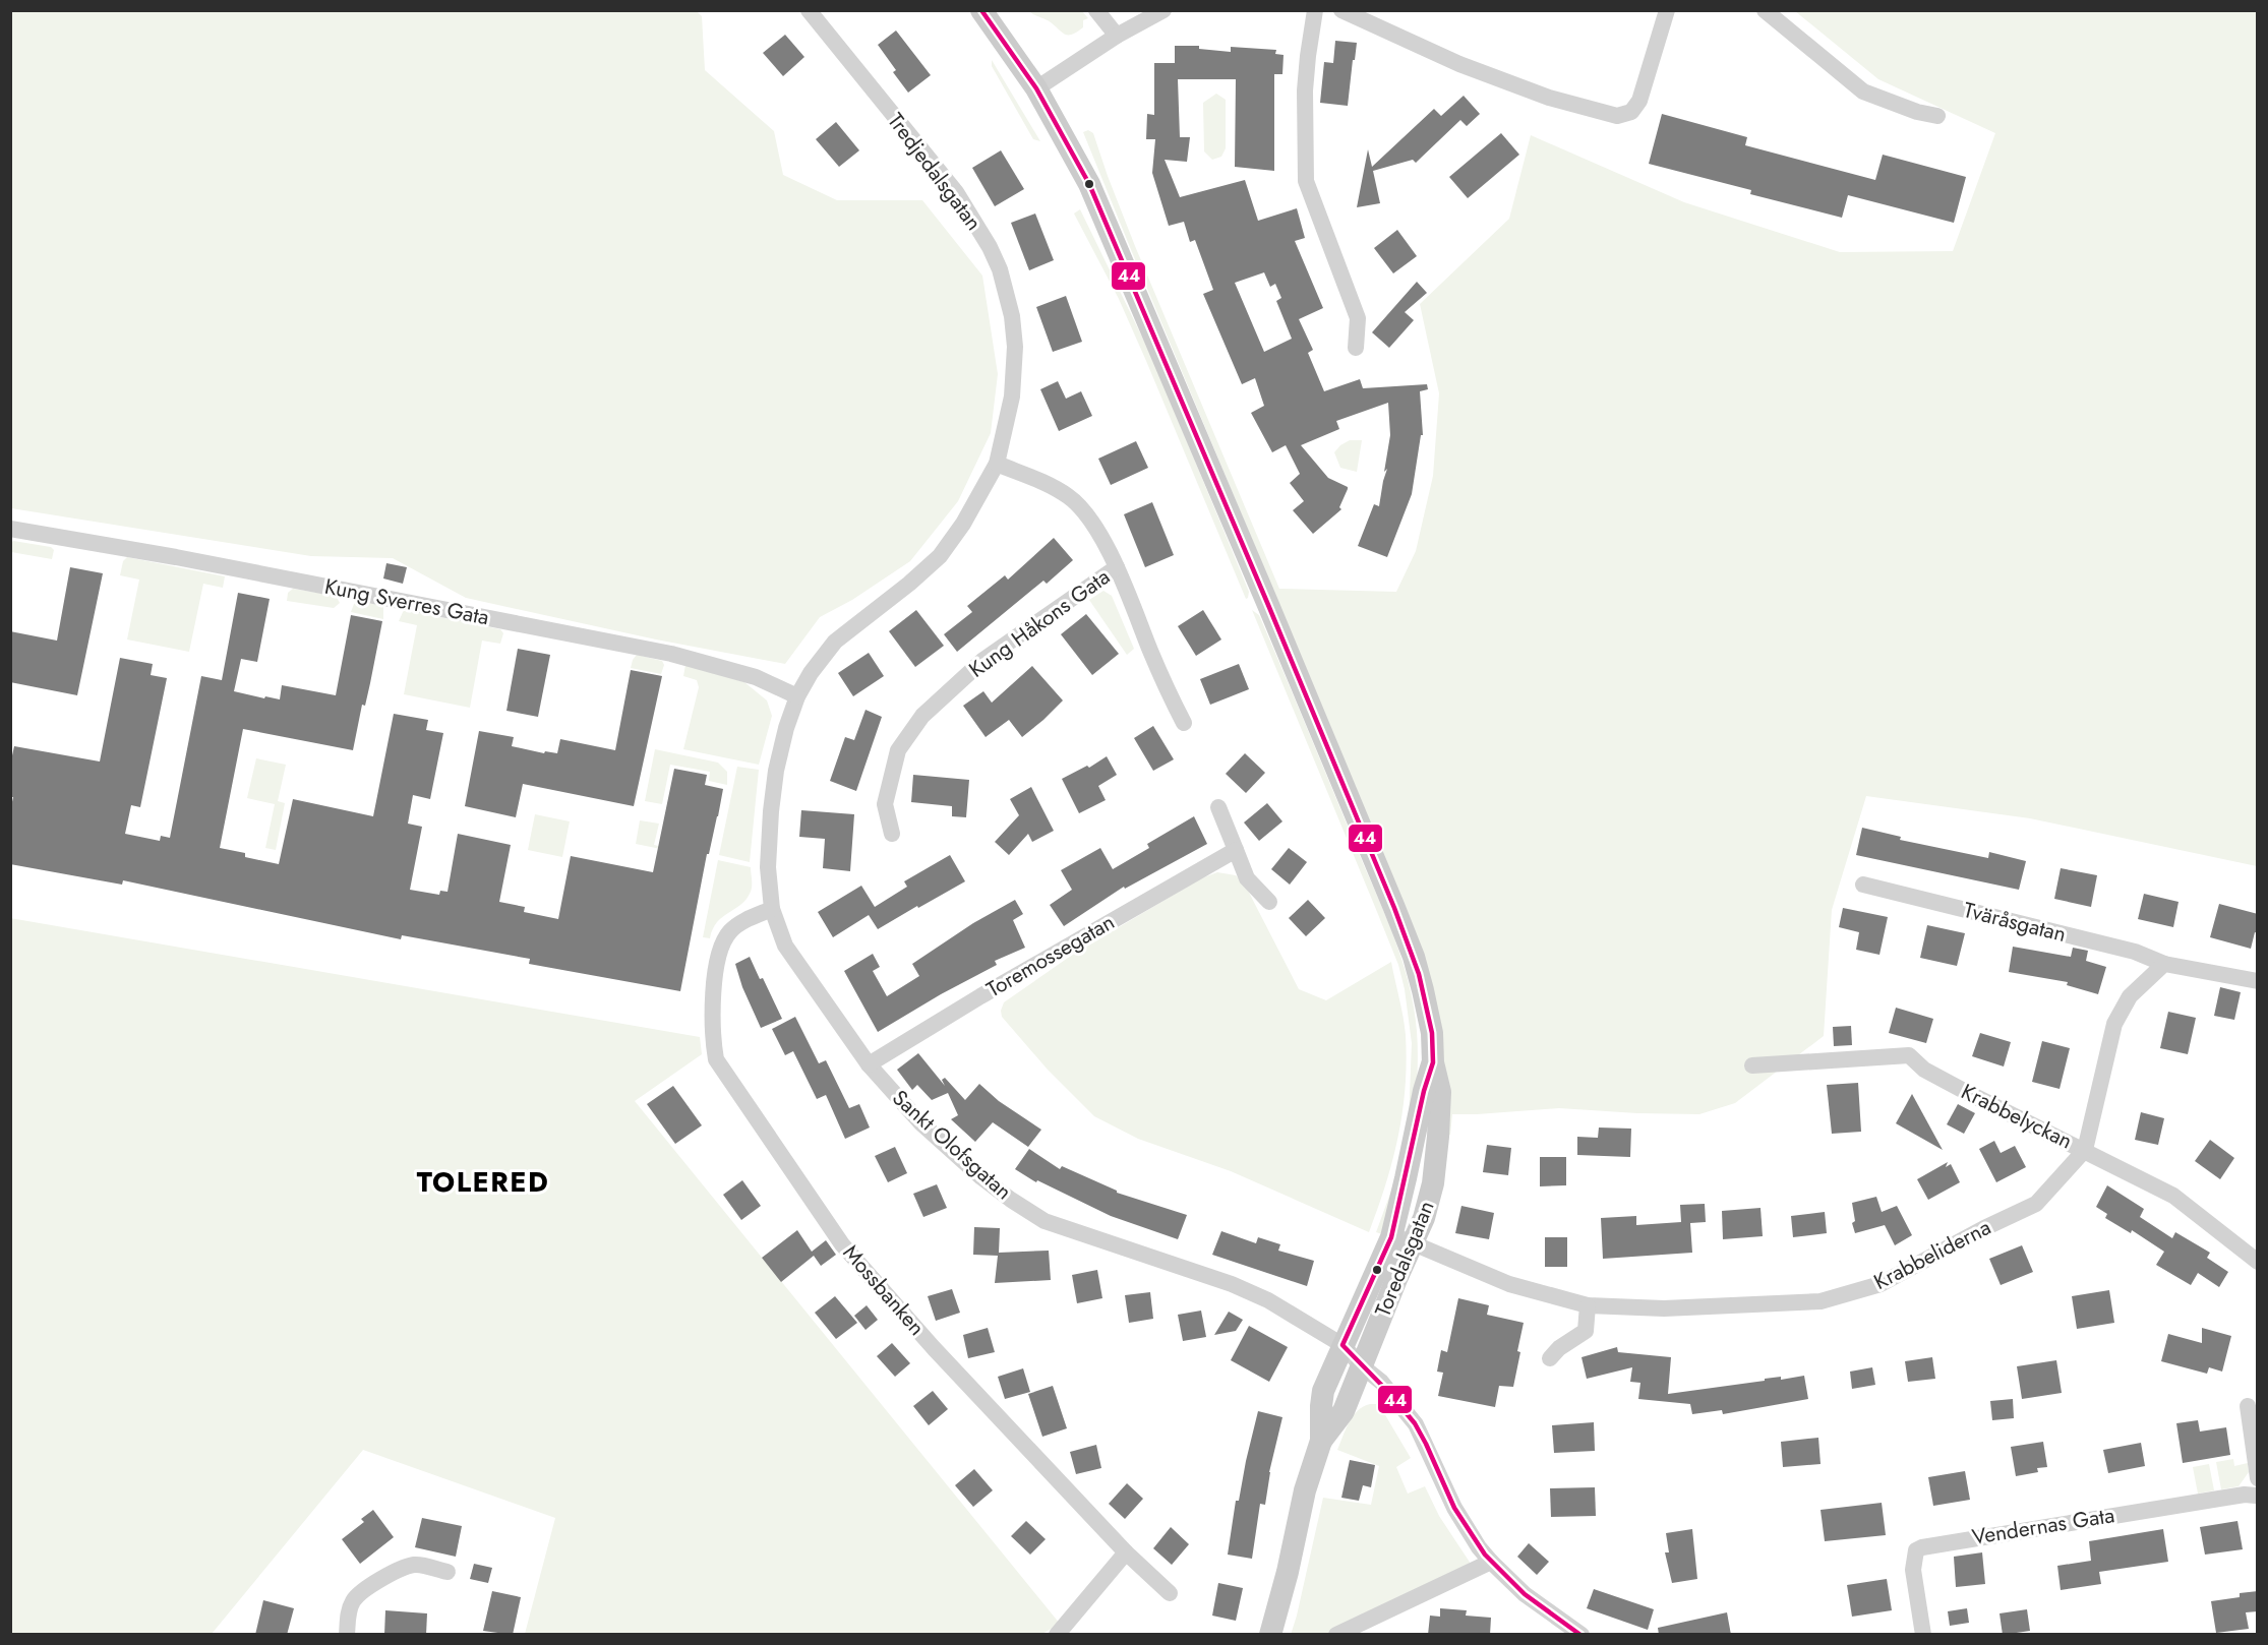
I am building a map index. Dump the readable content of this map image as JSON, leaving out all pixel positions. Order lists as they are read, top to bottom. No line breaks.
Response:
{"streets":{"street":["Tredjedalsgatan","Kung Sverres Gata","Kung Håkons Gata","Tväråsgatan","Toremossegatan","Krabbelyckan","Sankt Olofsgatan","Krabbeliderna","Toredalsgatan","Mossbanken","Vendernas Gata"]},"crossings":[["Tredjedalsgatan","Kung Håkons Gata"],["Tredjedalsgatan","Sankt Olofsgatan"],["Kung Sverres Gata","Sankt Olofsgatan"],["Kung Håkons Gata","Sankt Olofsgatan"],["Tväråsgatan","Krabbeliderna"],["Toremossegatan","Sankt Olofsgatan"],["Krabbelyckan","Krabbeliderna"],["Sankt Olofsgatan","Toredalsgatan"],["Sankt Olofsgatan","Mossbanken"],["Krabbeliderna","Toredalsgatan"]],"districts":["TOLERED"],"lines":["transit line 44"]}
